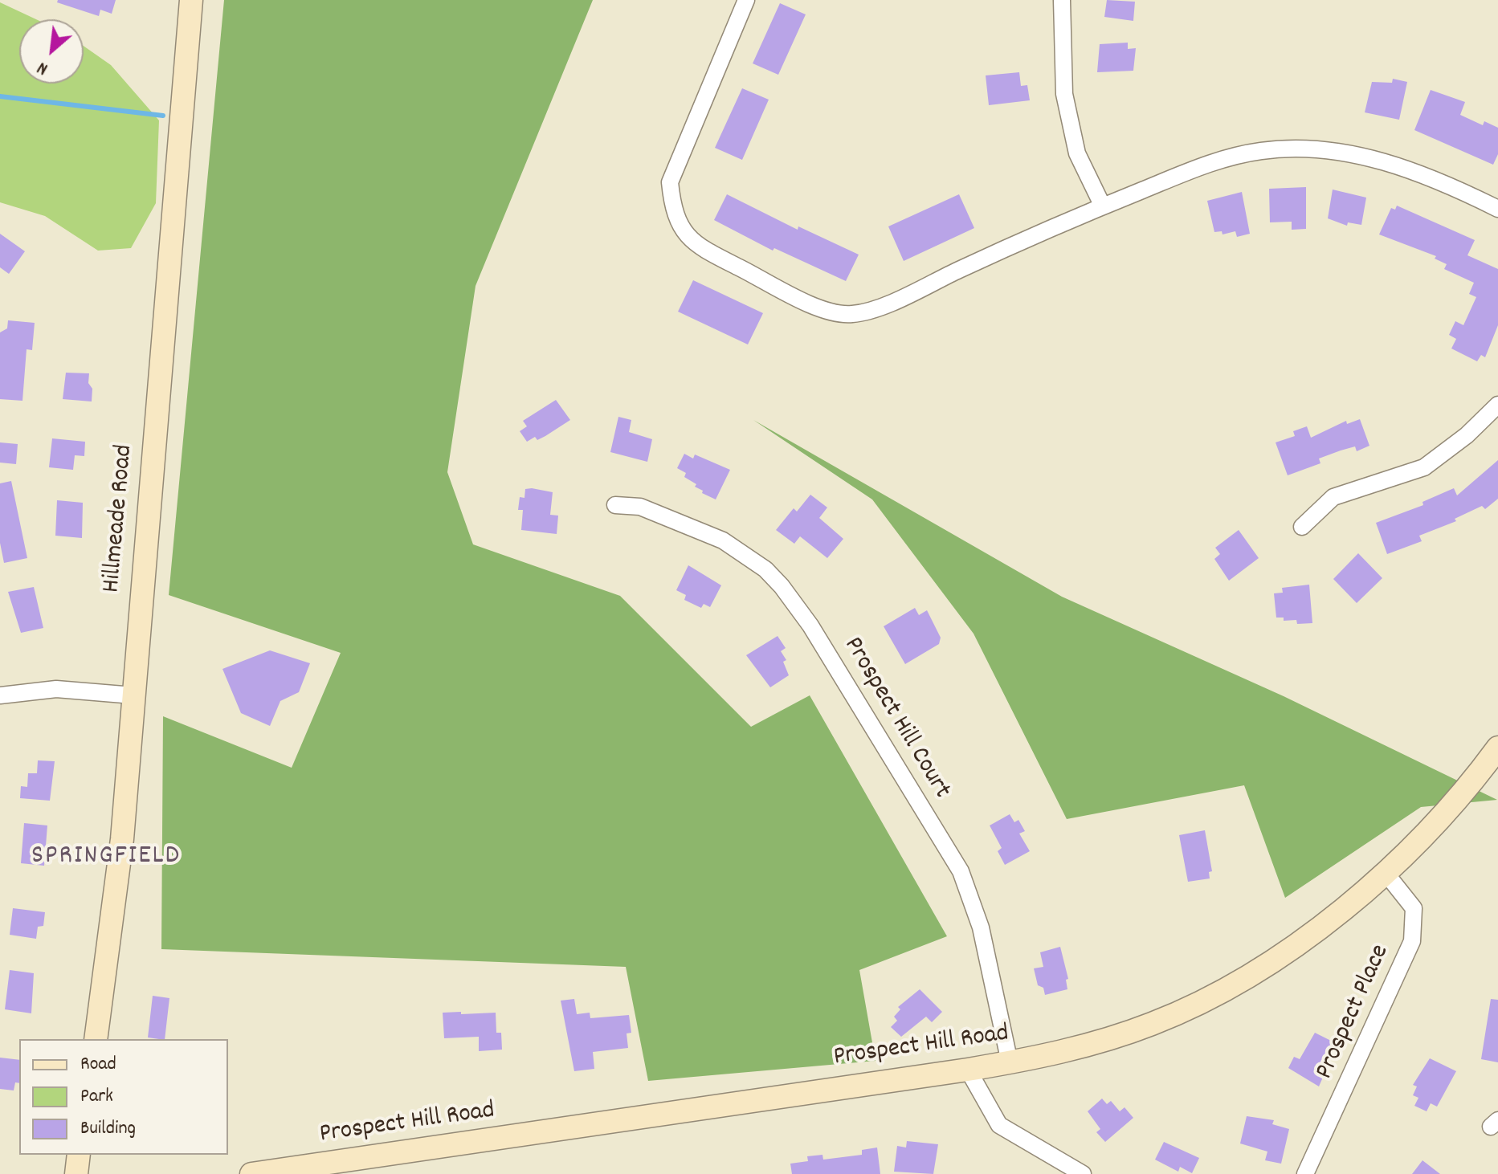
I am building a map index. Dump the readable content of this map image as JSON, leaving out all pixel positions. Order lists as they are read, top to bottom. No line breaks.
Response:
{"streets":{"street":["Hillmeade Road","Prospect Hill Court","Prospect Place","Prospect Hill Road"]},"crossings":[["Prospect Hill Court","Prospect Hill Road"],["Prospect Place","Prospect Hill Road"]],"districts":["SPRINGFIELD"],"legend":["Road","Park","Building"],"north":"bottom left"}
